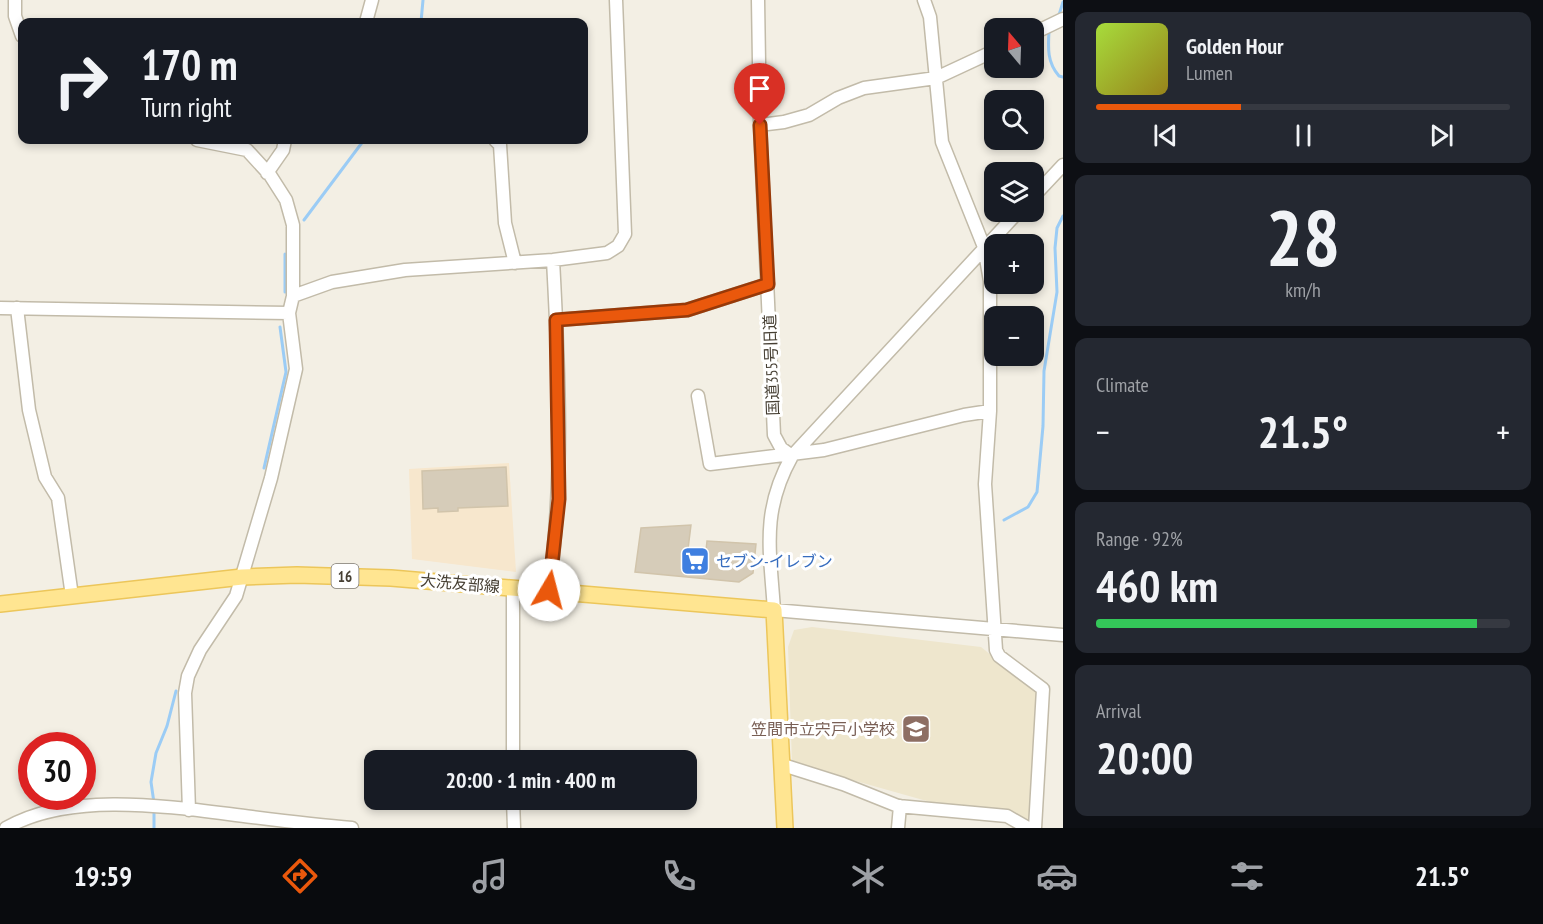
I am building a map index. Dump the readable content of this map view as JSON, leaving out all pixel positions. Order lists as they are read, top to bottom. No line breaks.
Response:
{"streets":{"main road":["16","大洗友部線"],"street":["国道355号旧道"]},"places":{"supermarket":["セブン-イレブン"],"school or university":["笠間市立宍戸小学校"]},"north":"top","page":{"map_buttons":["+","−"],"turn":["170 m","Turn right"],"song":["Golden Hour","Lumen"],"tile":[["28","km/h"],"Climate",["Range · 92%","460 km"],["Arrival","20:00"]],"heat":["−","21.5°","+"],"limit":"30","trip":"20:00 · 1 min · 400 m","tabs":["19:59","21.5°"]}}
